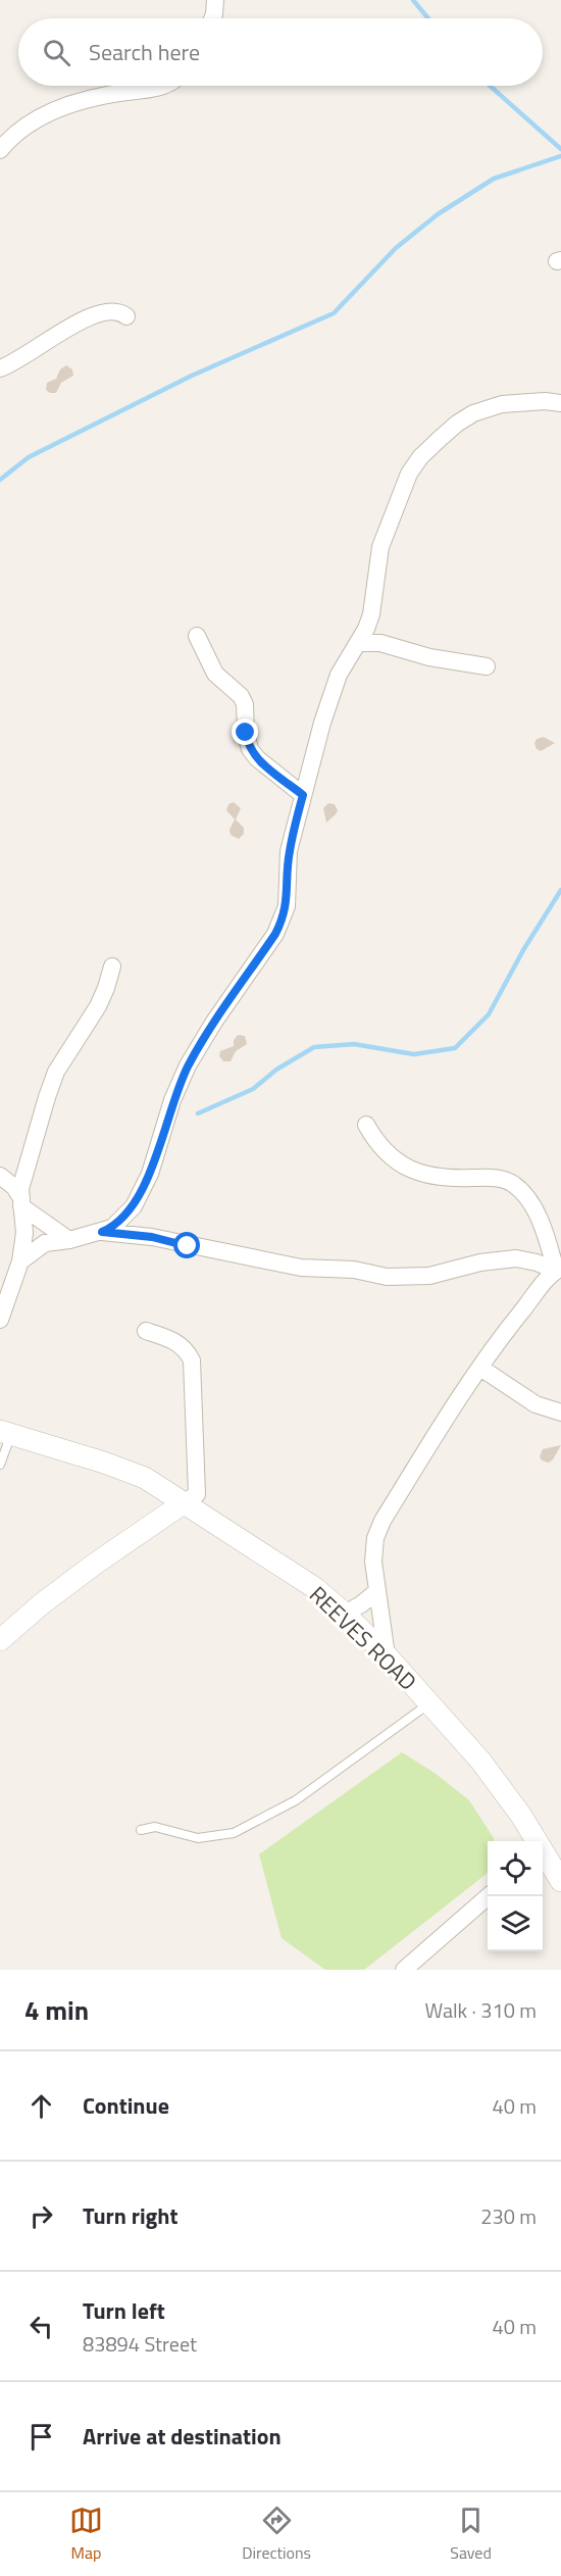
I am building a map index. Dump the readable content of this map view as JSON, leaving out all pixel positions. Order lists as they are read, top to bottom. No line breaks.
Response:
{"streets":{"street":["REEVES ROAD"]},"page":{"search":"Search here","heading":["4 min","Walk · 310 m"],"list":[["Continue","40 m"],["Turn right","230 m"],["Turn left","83894 Street","40 m"],"Arrive at destination"],"nav":["Map","Directions","Saved"]}}
